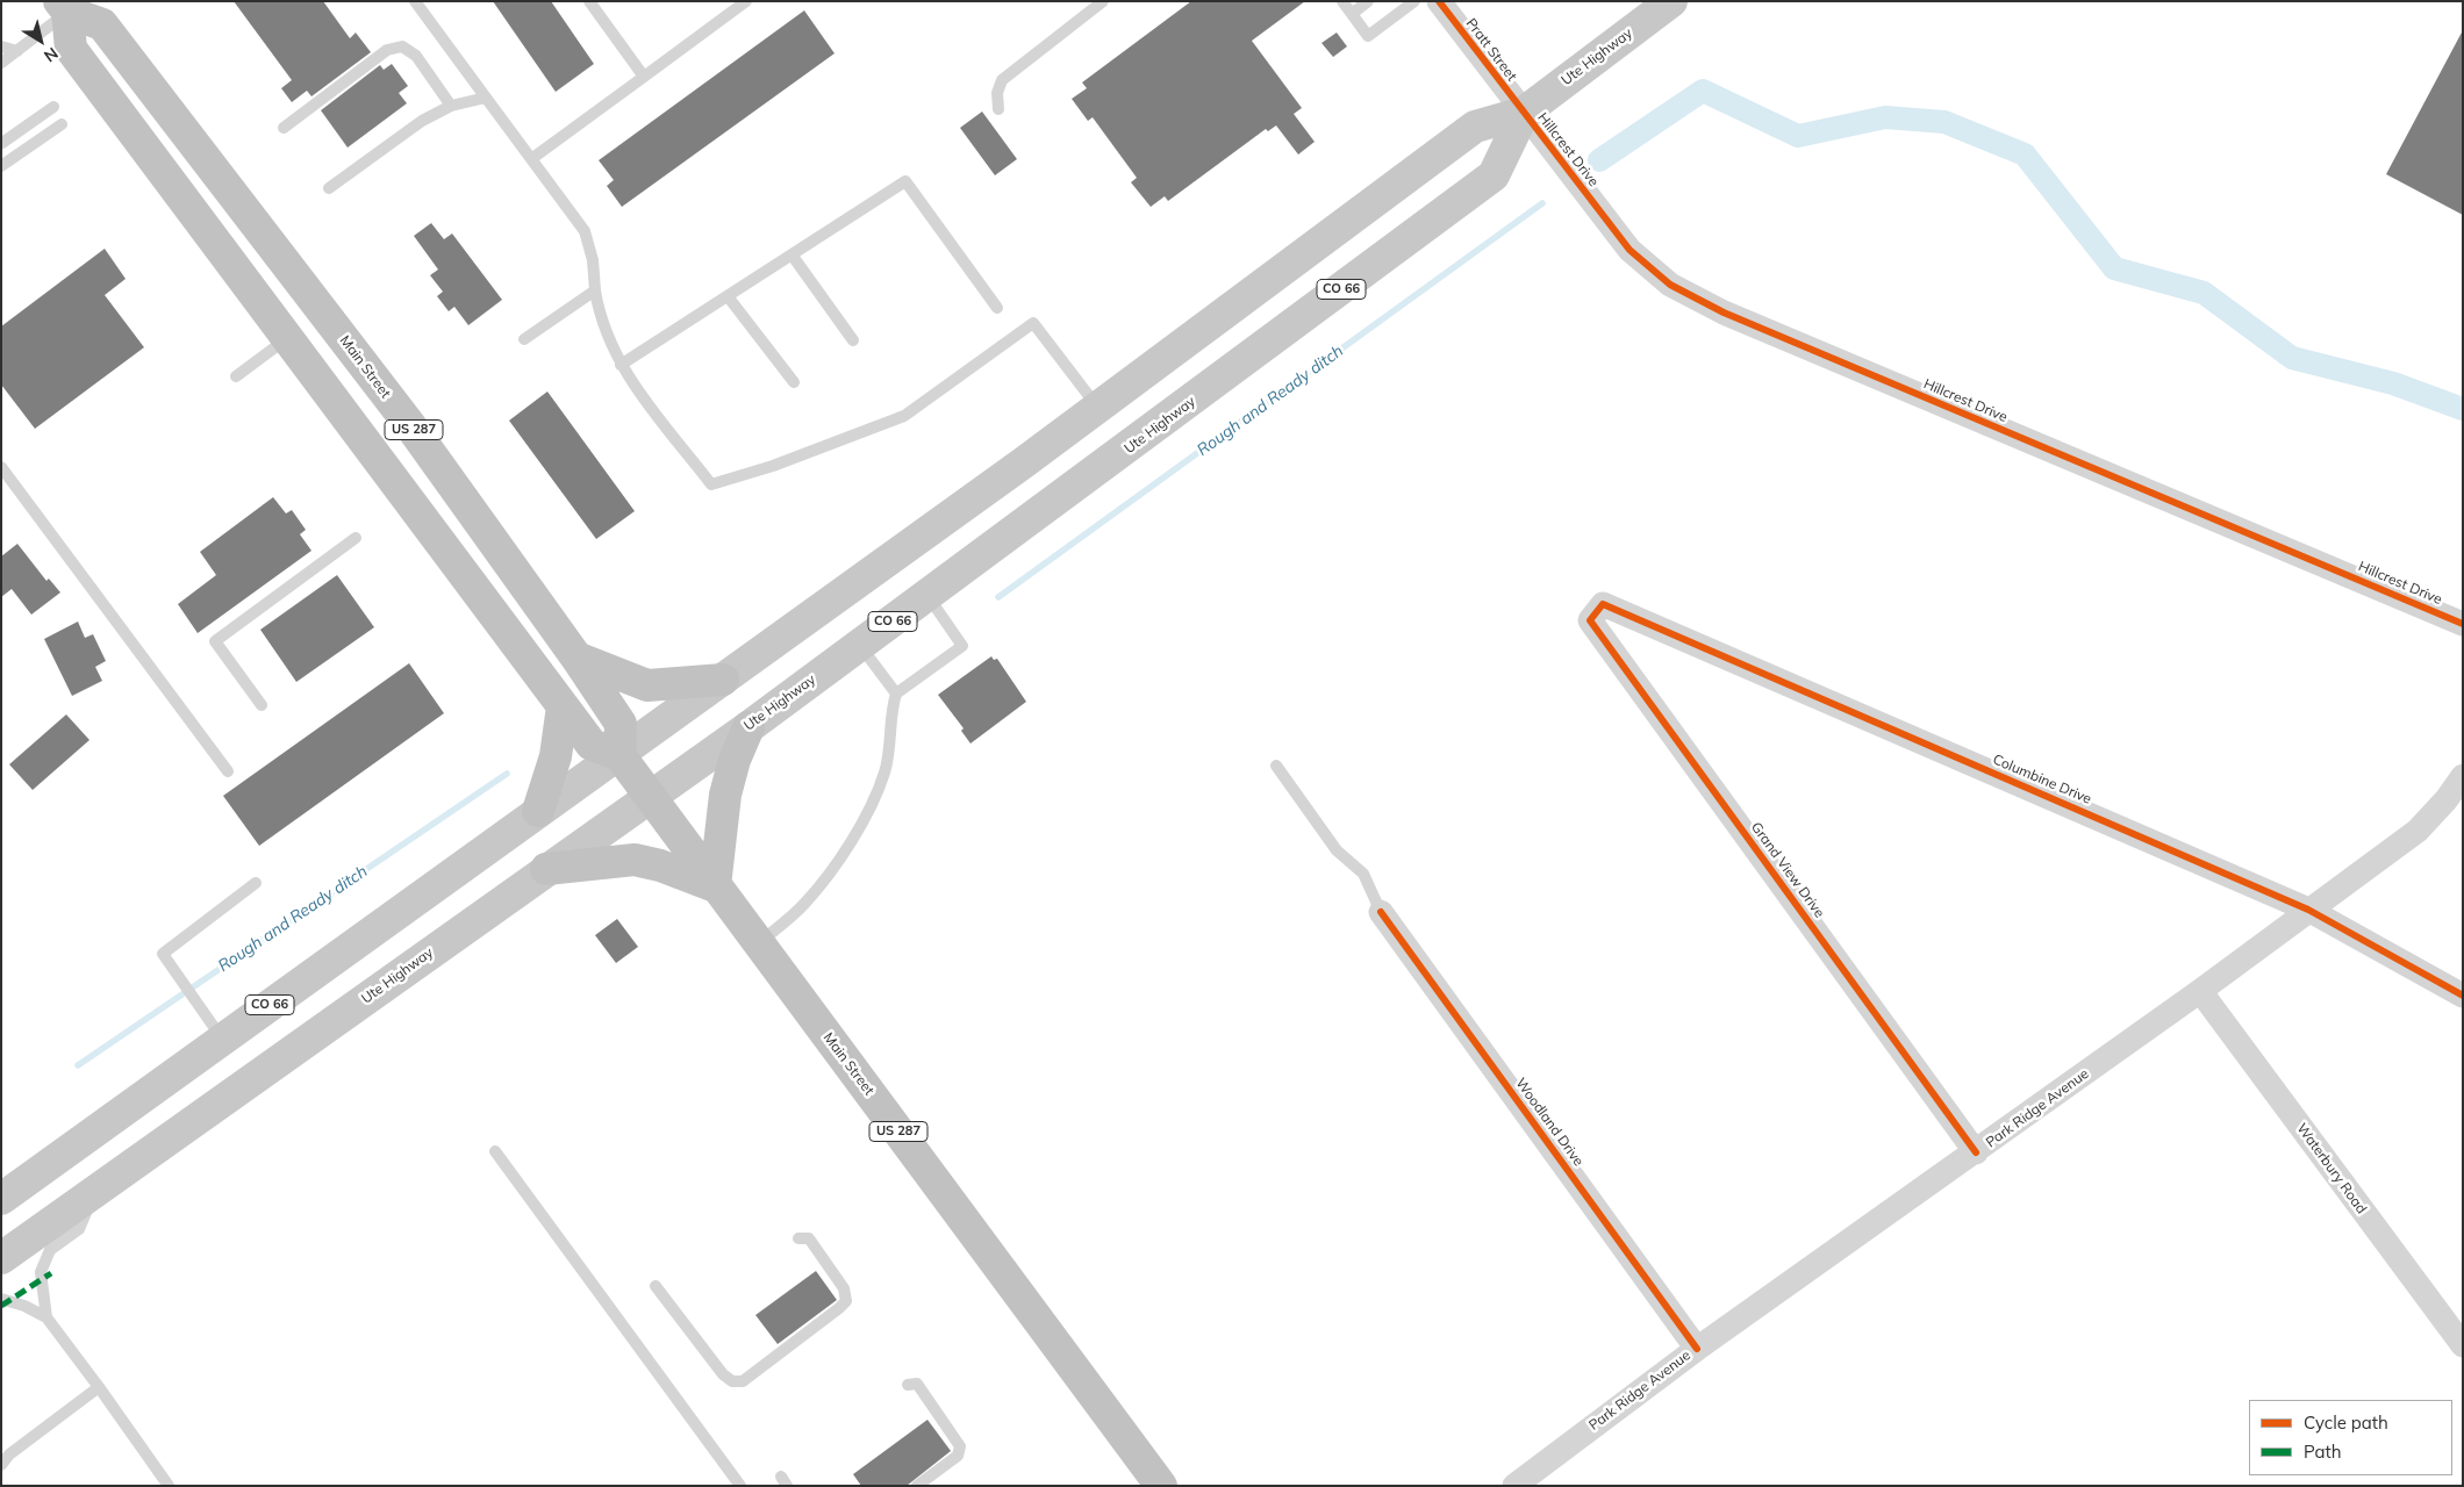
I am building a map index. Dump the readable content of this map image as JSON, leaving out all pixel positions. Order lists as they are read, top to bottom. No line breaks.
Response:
{"streets":{"highway":["Main Street","US 287"],"main road":["Ute Highway","CO 66"],"street":["Pratt Street","Hillcrest Drive","Columbine Drive","Grand View Drive","Park Ridge Avenue","Woodland Drive","Waterbury Road"]},"crossings":[["Pratt Street","Ute Highway"],["Pratt Street","Hillcrest Drive"],["Ute Highway","Hillcrest Drive"],["Ute Highway","Main Street"],["Ute Highway","US 287"],["Main Street","US 287"],["Columbine Drive","Grand View Drive"],["Columbine Drive","Park Ridge Avenue"],["Grand View Drive","Park Ridge Avenue"],["Park Ridge Avenue","Woodland Drive"],["Park Ridge Avenue","Waterbury Road"]],"water":["Rough and Ready ditch"],"legend":["Cycle path","Path"],"north":"bottom right"}
